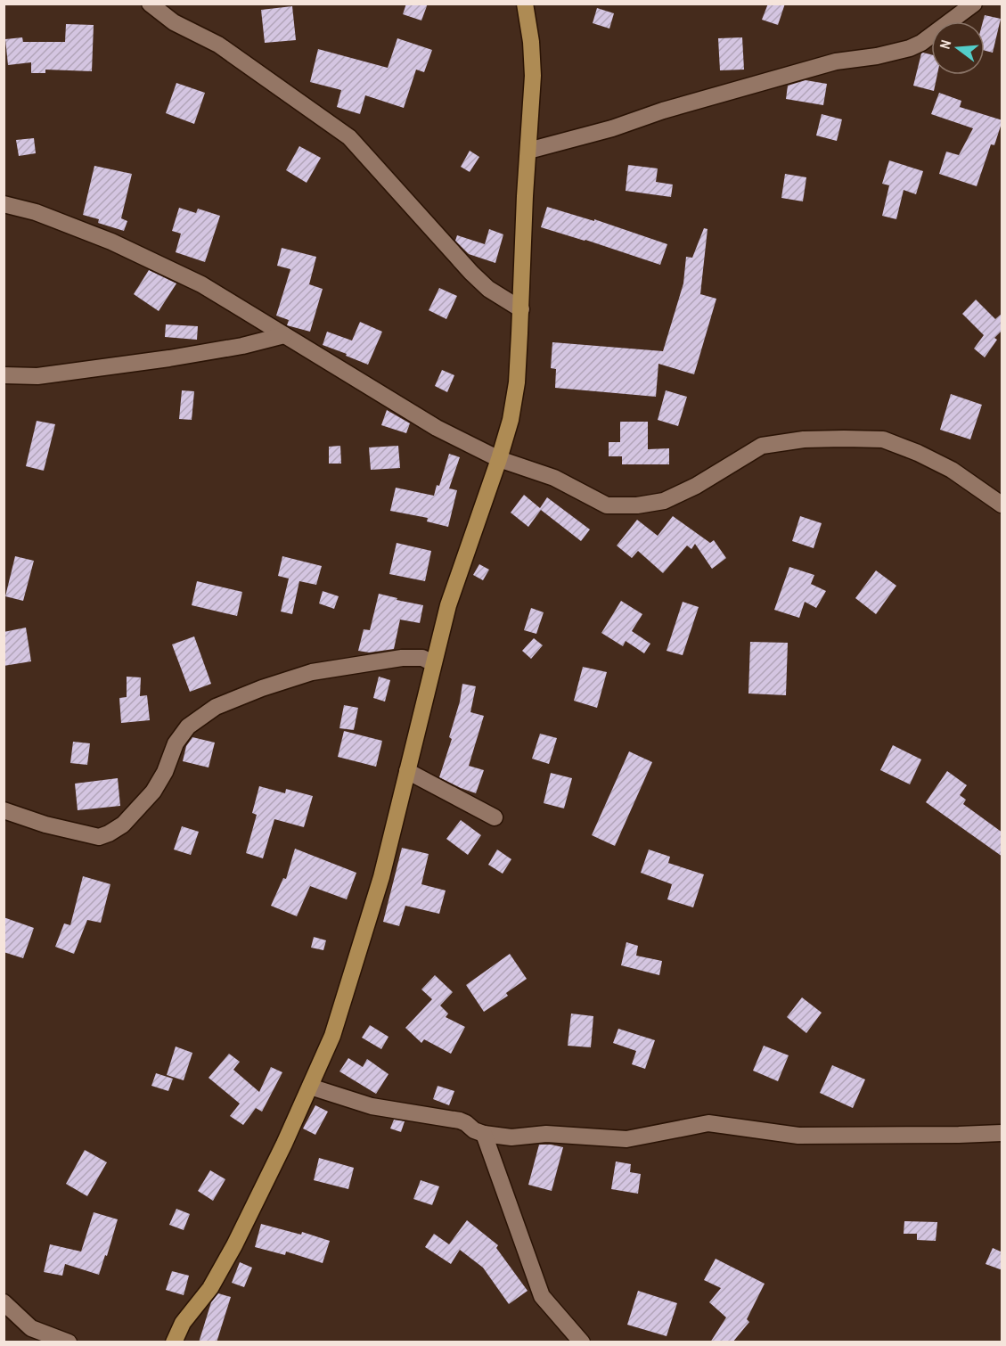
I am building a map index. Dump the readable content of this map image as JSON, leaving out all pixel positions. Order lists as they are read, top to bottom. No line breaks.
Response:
{"north":"left"}
